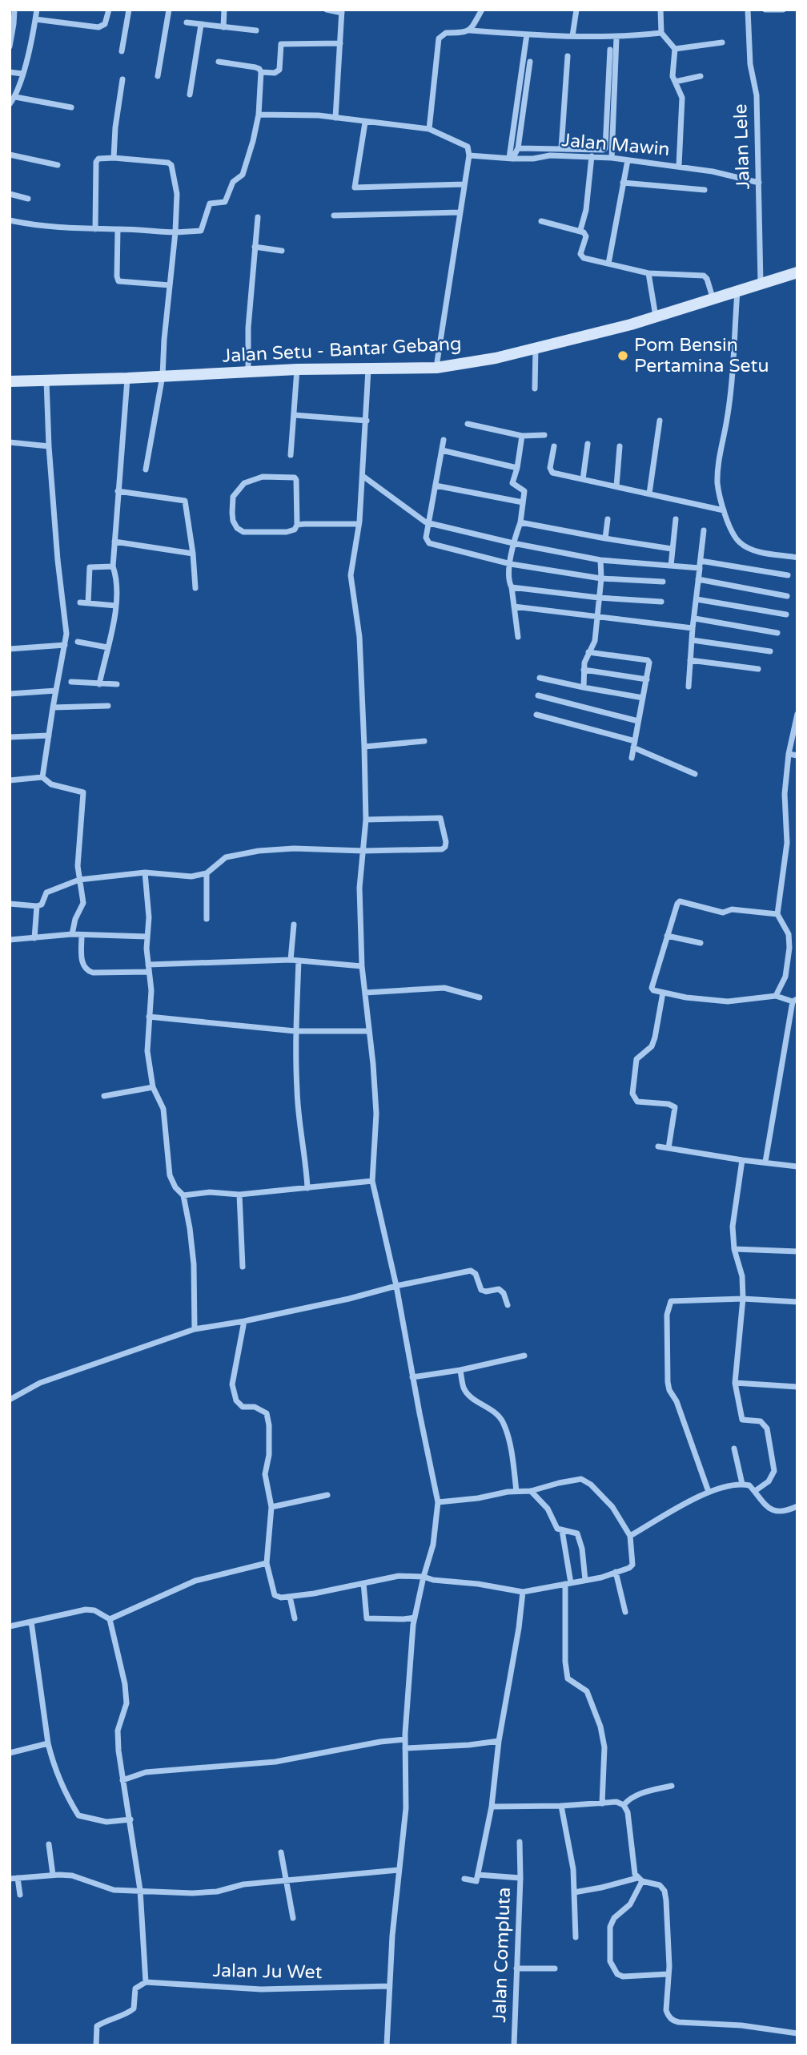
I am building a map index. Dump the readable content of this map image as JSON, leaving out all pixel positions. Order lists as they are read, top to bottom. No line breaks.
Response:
{"streets":{"main road":["Jalan Setu - Bantar Gebang"],"street":["Jalan Mawin","Jalan Lele","Jalan Compluta","Jalan Ju Wet"]},"crossings":[["Jalan Mawin","Jalan Lele"],["Jalan Lele","Jalan Setu - Bantar Gebang"]],"places":["Pom Bensin Pertamina Setu"]}
